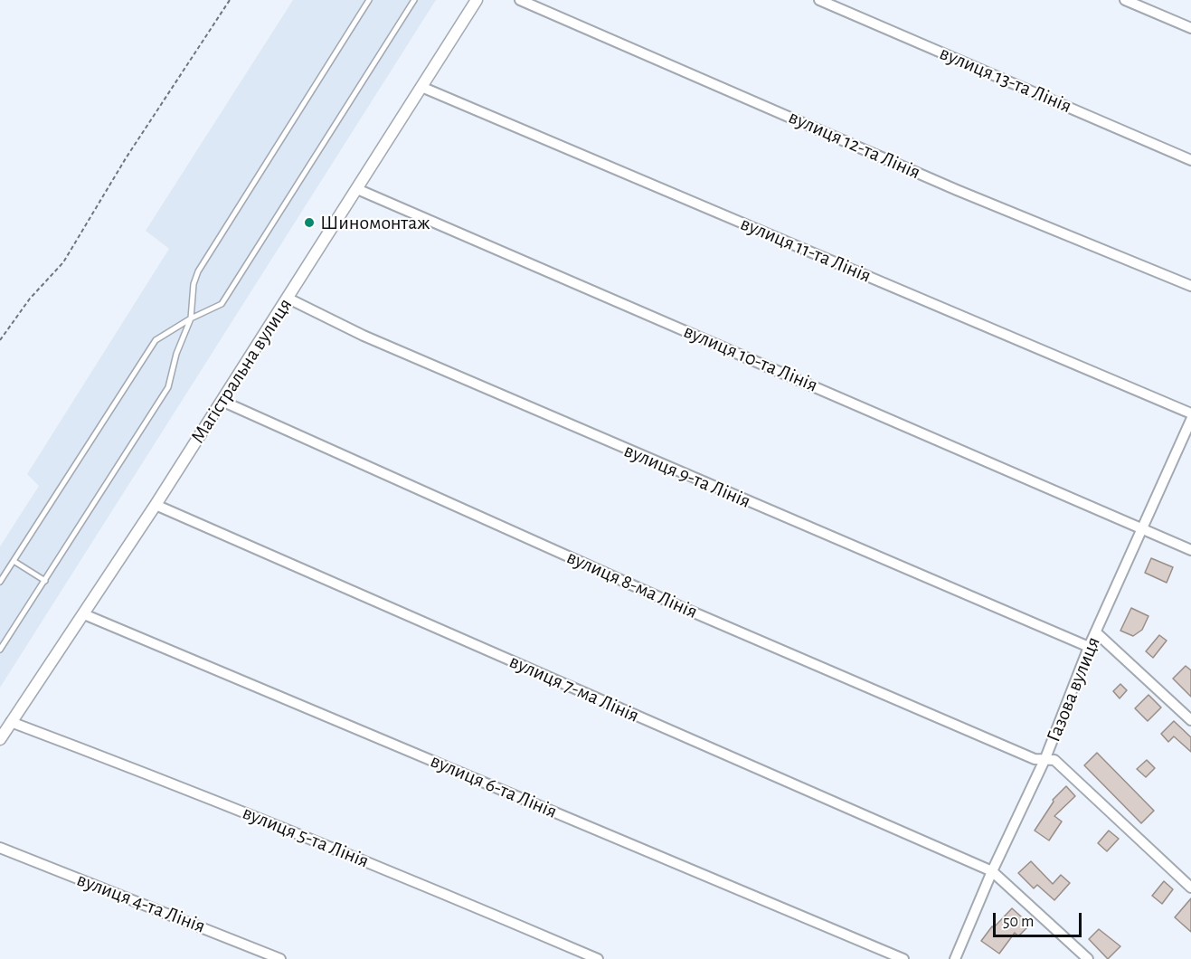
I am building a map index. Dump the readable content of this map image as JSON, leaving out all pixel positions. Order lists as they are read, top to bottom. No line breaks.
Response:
{"streets":{"street":["вулиця 13-та Лінія","вулиця 12-та Лінія","вулиця 11-та Лінія","вулиця 10-та Лінія","Магістральна вулиця","вулиця 9-та Лінія","вулиця 8-ма Лінія","вулиця 7-ма Лінія","Газова вулиця","вулиця 6-та Лінія","вулиця 5-та Лінія","вулиця 4-та Лінія"]},"crossings":[["вулиця 11-та Лінія","Магістральна вулиця"],["вулиця 10-та Лінія","Магістральна вулиця"],["вулиця 10-та Лінія","Газова вулиця"],["Магістральна вулиця","вулиця 9-та Лінія"],["Магістральна вулиця","вулиця 8-ма Лінія"],["Магістральна вулиця","вулиця 7-ма Лінія"],["Магістральна вулиця","вулиця 6-та Лінія"],["Магістральна вулиця","вулиця 5-та Лінія"],["вулиця 9-та Лінія","Газова вулиця"],["вулиця 8-ма Лінія","Газова вулиця"],["вулиця 7-ма Лінія","Газова вулиця"]],"places":["Шиномонтаж"],"scale_bar":"50 m"}
